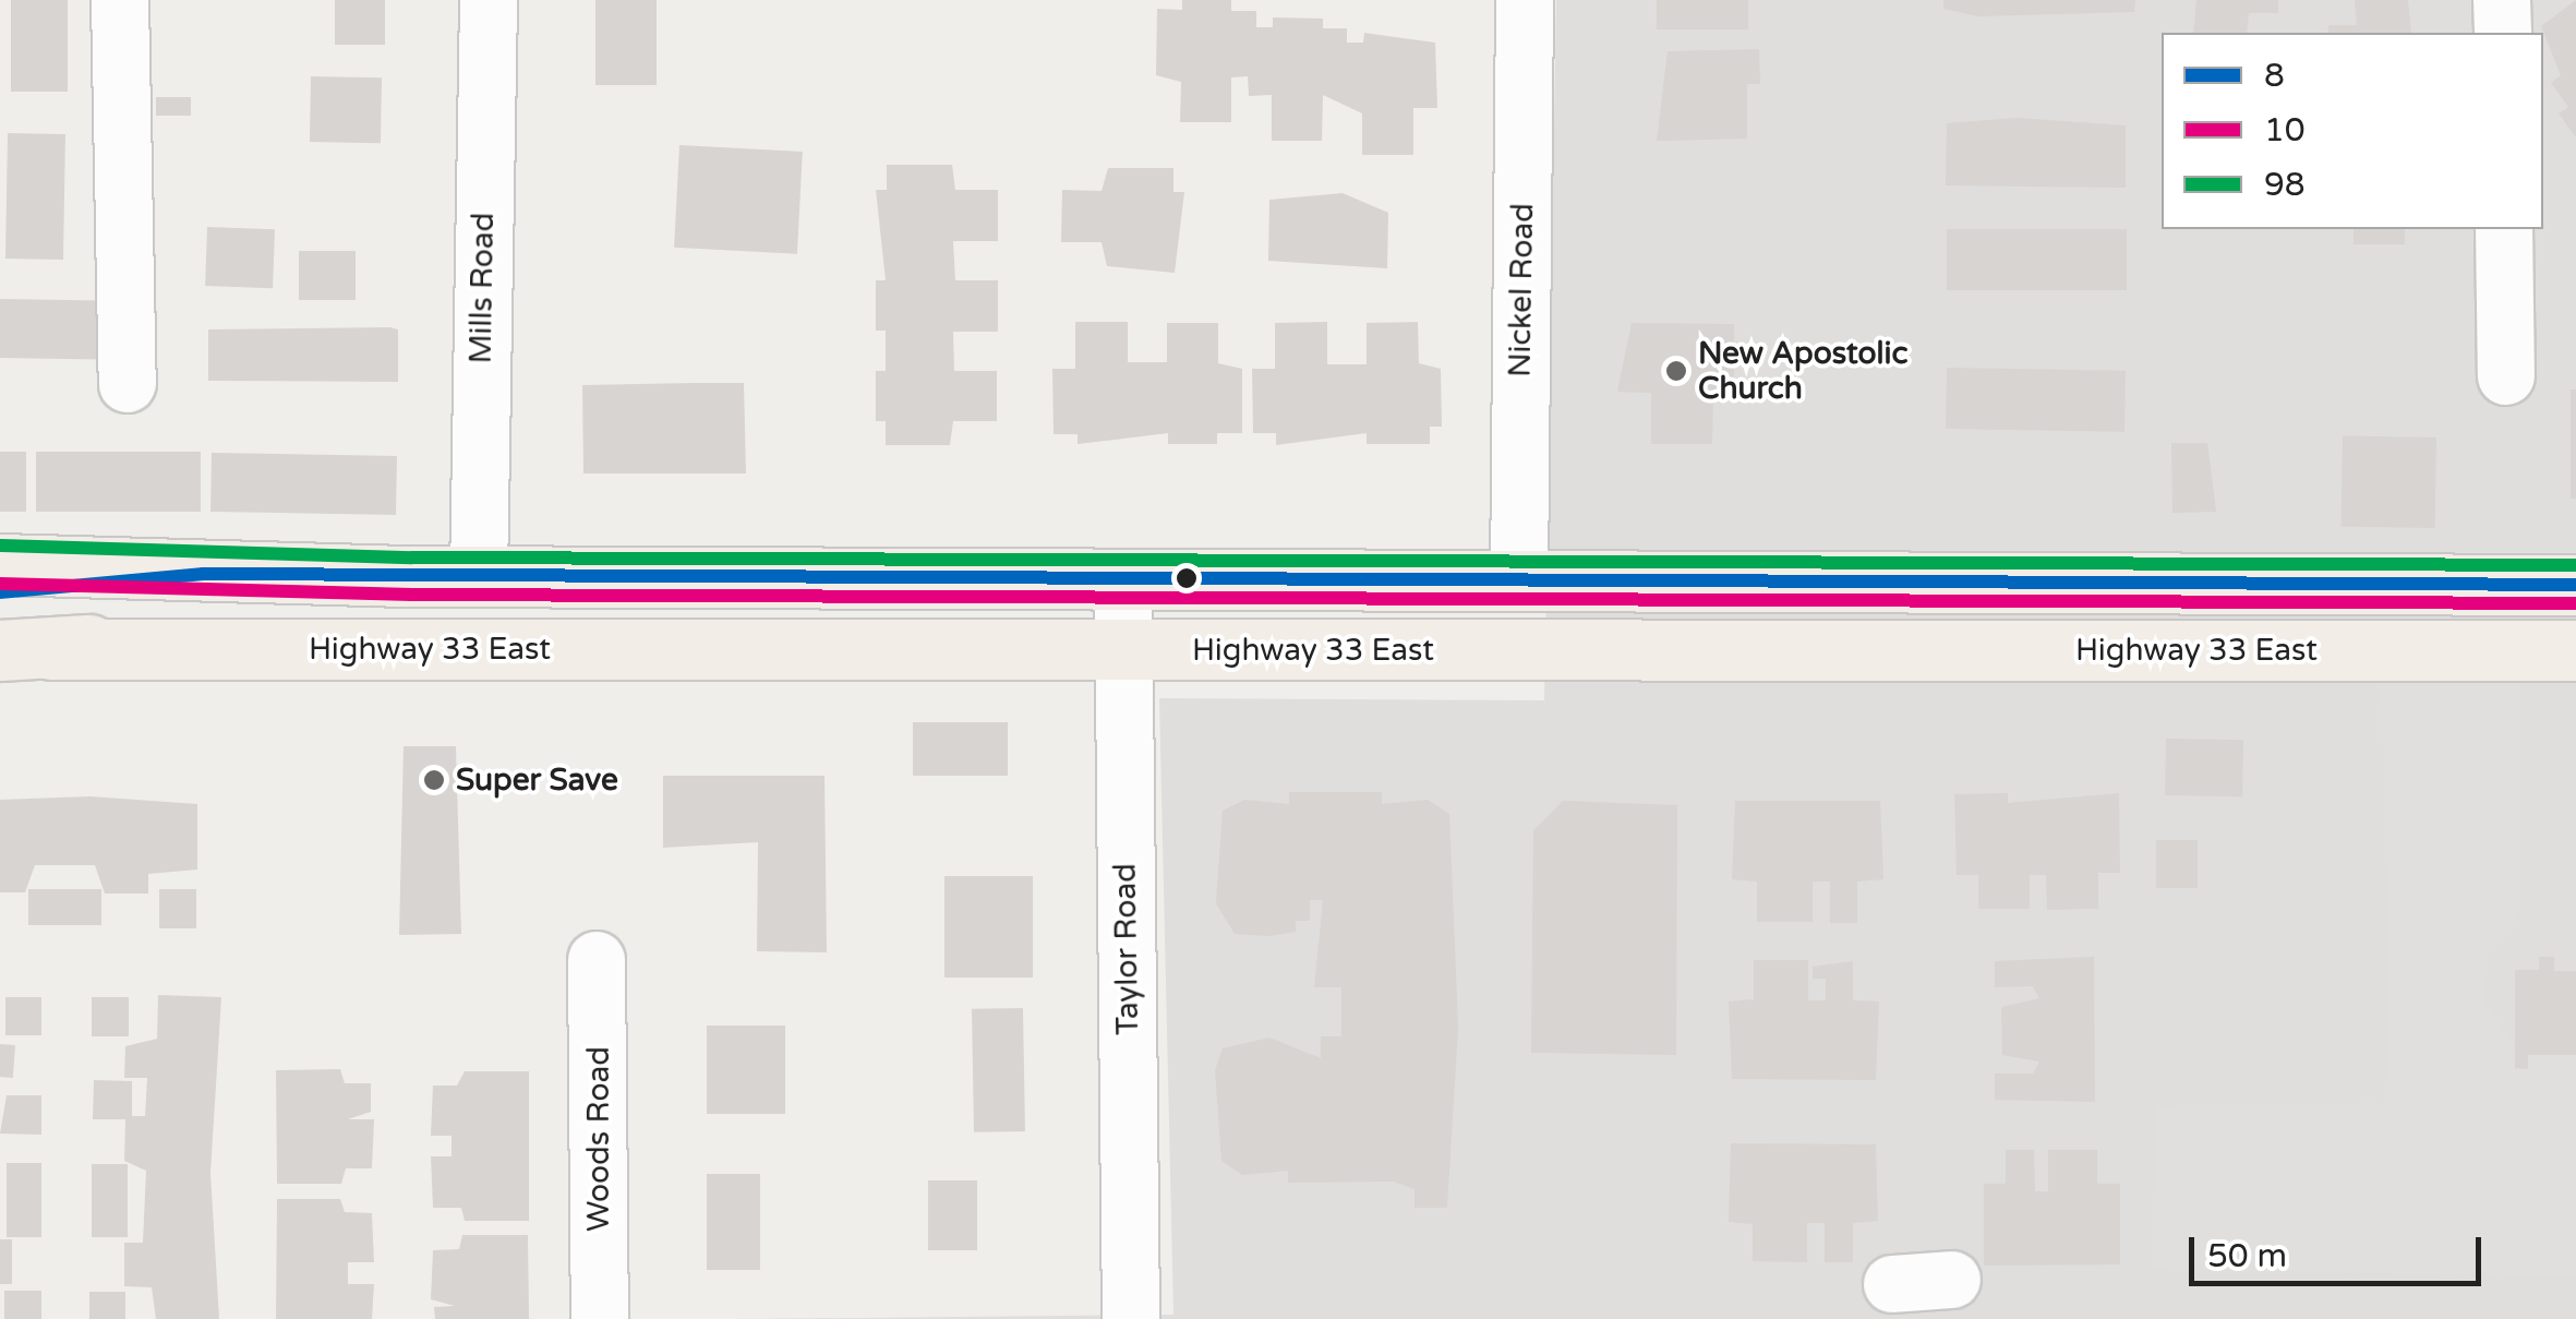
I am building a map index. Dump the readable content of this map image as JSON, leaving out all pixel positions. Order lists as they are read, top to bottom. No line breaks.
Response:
{"streets":{"main road":["Highway 33 East"],"street":["Mills Road","Nickel Road","Taylor Road","Woods Road"]},"crossings":[["Highway 33 East","Taylor Road"]],"places":["New Apostolic Church","Super Save"],"lines":["transit line 98","transit line 8","transit line 10"],"legend":["8","10","98"],"scale_bar":"50 m"}
